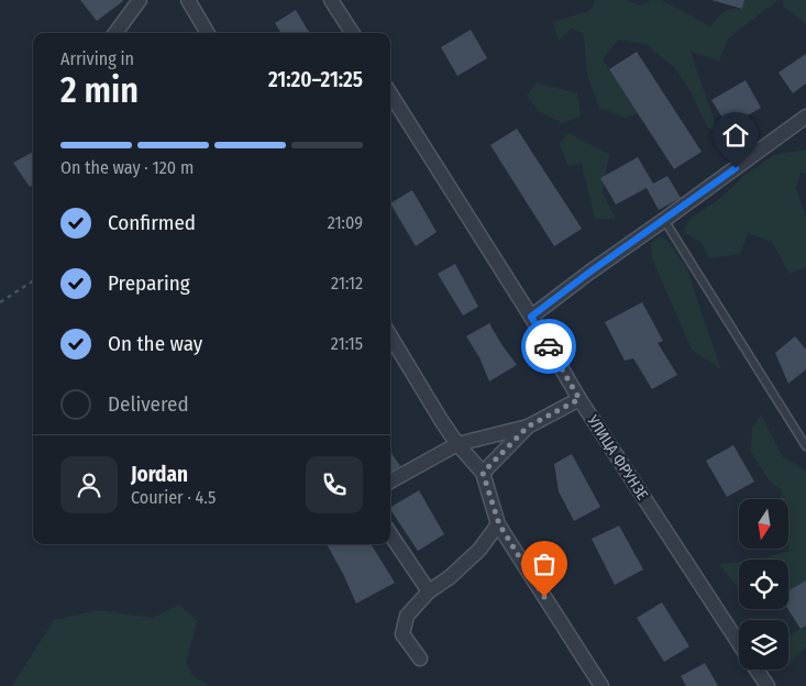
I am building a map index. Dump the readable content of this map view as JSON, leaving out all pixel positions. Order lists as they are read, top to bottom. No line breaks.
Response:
{"streets":{"street":["УЛИЦА ФРУНЗЕ"]},"north":"bottom","page":{"heading":["2 min","Arriving in","21:20–21:25"],"panel":["Jordan","Courier · 4.5"],"bar":"On the way · 120 m","list":[["Confirmed","21:09"],["Preparing","21:12"],["On the way","21:15"],"Delivered"]}}
